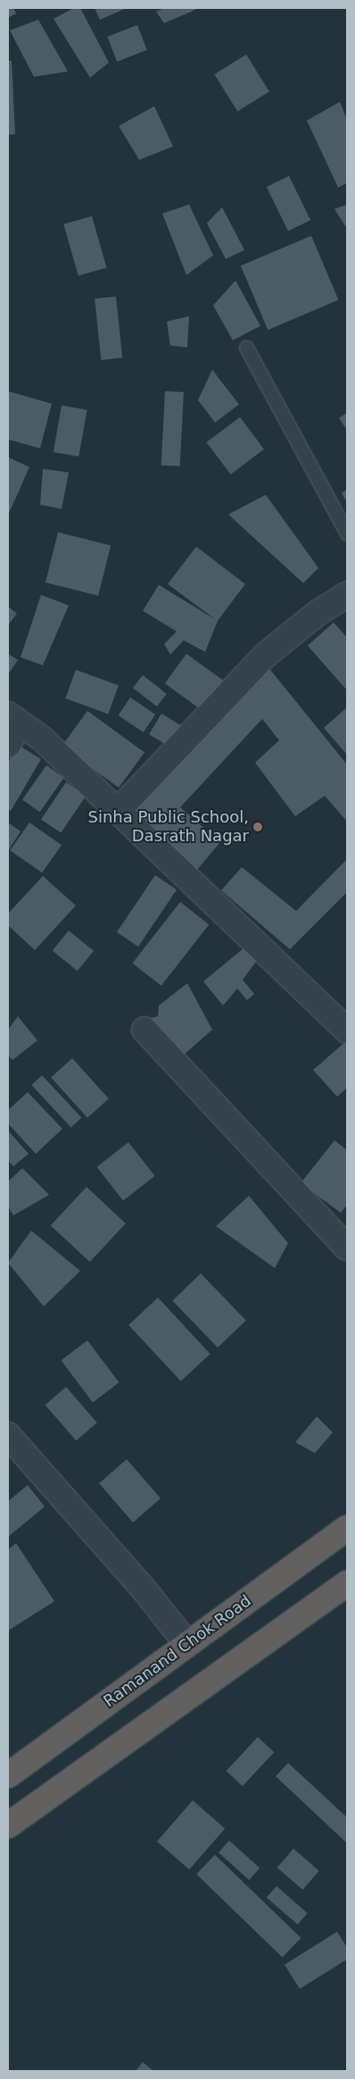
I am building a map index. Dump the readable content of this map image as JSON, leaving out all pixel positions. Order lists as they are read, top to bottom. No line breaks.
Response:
{"streets":{"highway":["Ramanand Chok Road"]},"places":["Sinha Public School, Dasrath Nagar"]}
